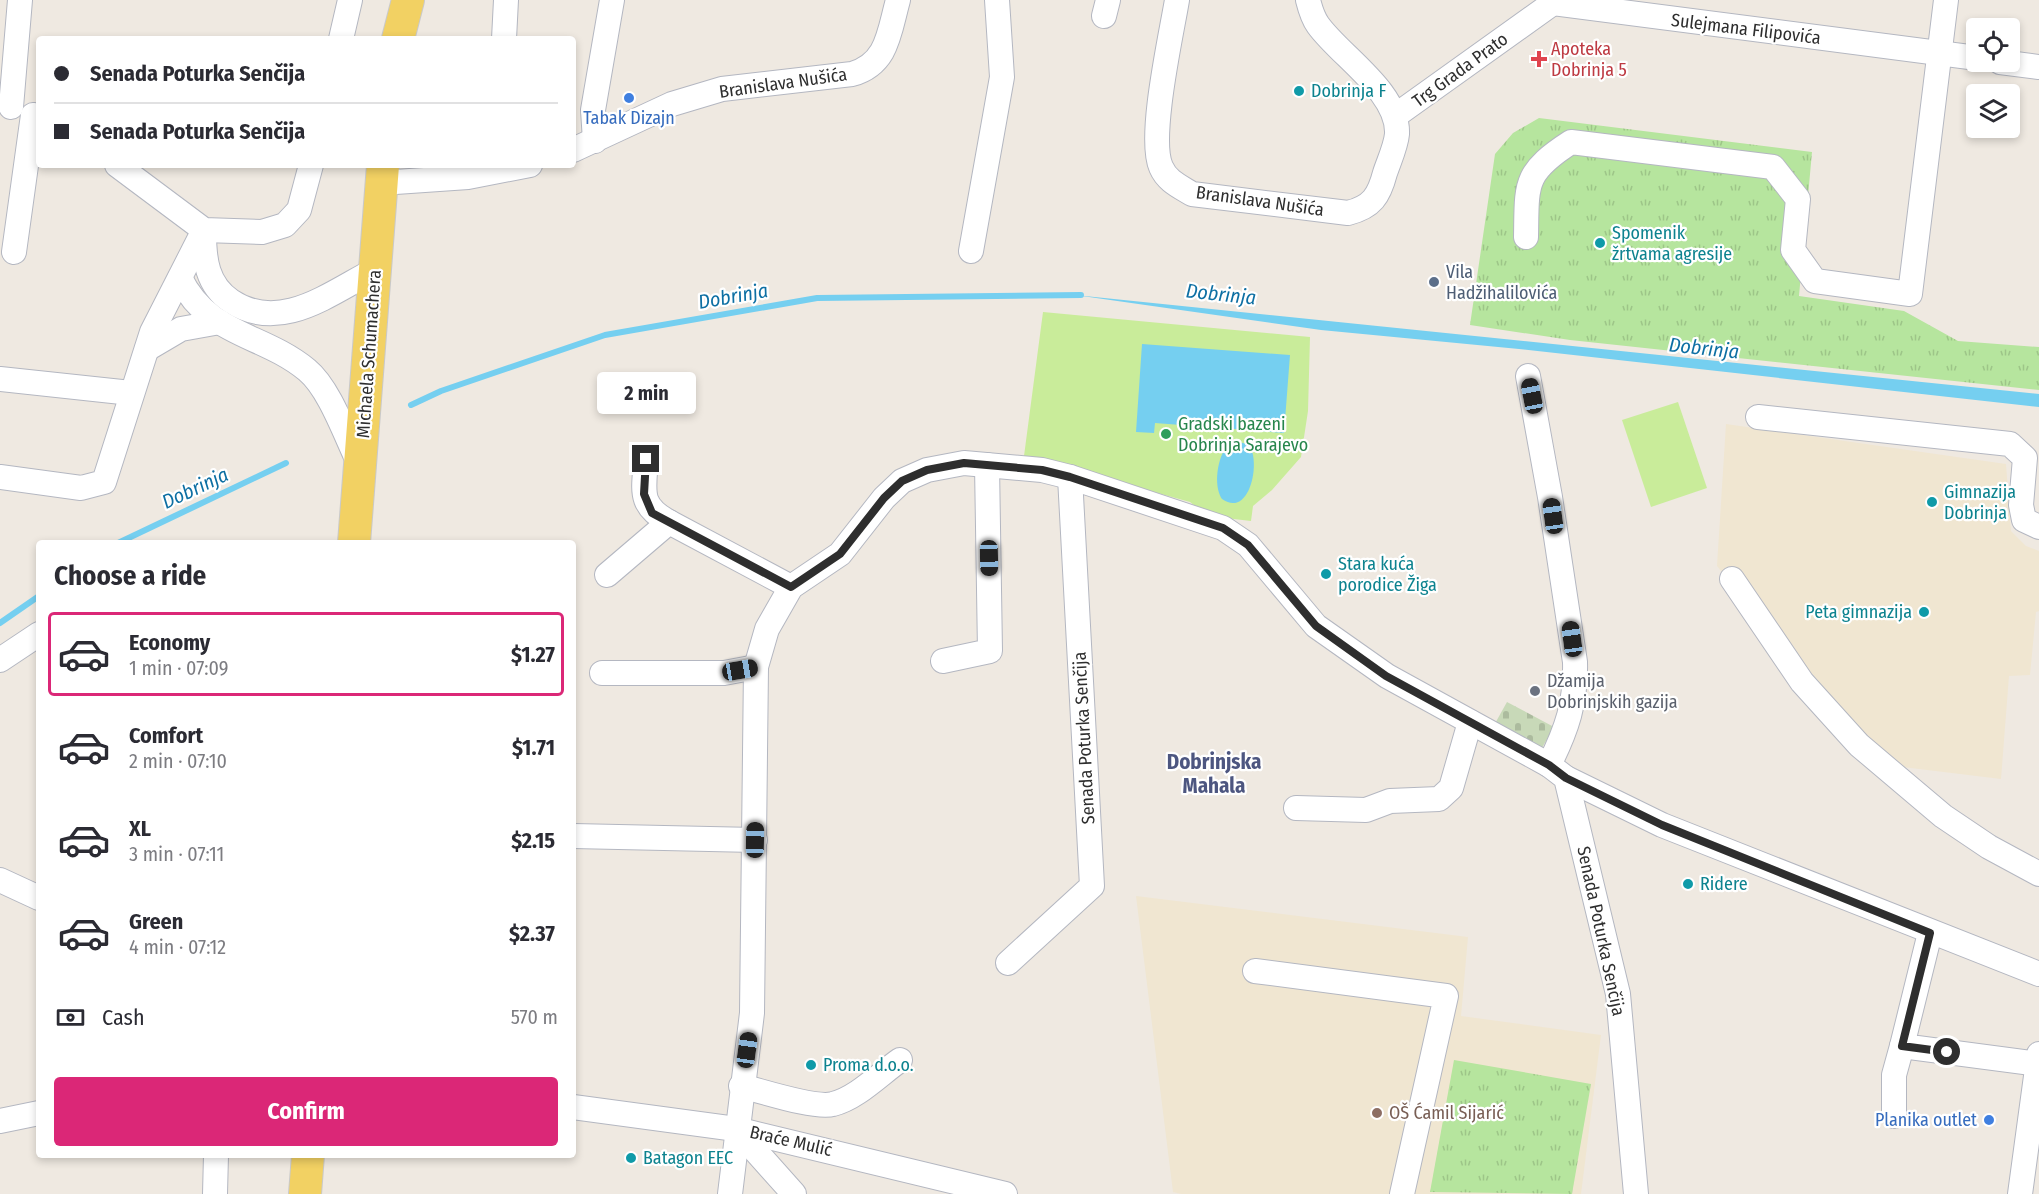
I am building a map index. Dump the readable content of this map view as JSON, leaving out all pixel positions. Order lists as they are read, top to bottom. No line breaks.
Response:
{"streets":{"main road":["Michaela Schumachera"],"street":["Sulejmana Filipovića","Trg Grada Prato","Branislava Nušića","Senada Poturka Senčija","Braće Mulić"]},"crossings":[["Sulejmana Filipovića","Trg Grada Prato"],["Trg Grada Prato","Branislava Nušića"]],"districts":["Dobrinjska Mahala"],"water":["Dobrinja"],"places":{"health":["Apoteka Dobrinja 5"],"other":["Dobrinja F","Tabak Dizajn","Spomenik žrtvama agresije","Vila Hadžihalilovića","Gradski bazeni Dobrinja Sarajevo","Gimnazija Dobrinja","Stara kuća porodice Žiga","Peta gimnazija","Džamija Dobrinjskih gazija","Ridere","Proma d.o.o.","OŠ Ćamil Sijarić","Planika outlet","Batagon EEC"]},"page":{"banner":["Senada Poturka Senčija","Senada Poturka Senčija"],"bubble":"2 min","heading":"Choose a ride","list":[{"name":"Economy","note":"1 min · 07:09","value":"$1.27"},{"name":"Comfort","note":"2 min · 07:10","value":"$1.71"},{"name":"XL","note":"3 min · 07:11","value":"$2.15"},{"name":"Green","note":"4 min · 07:12","value":"$2.37"}],"pay":["Cash","570 m"],"buttons":"Confirm"}}
